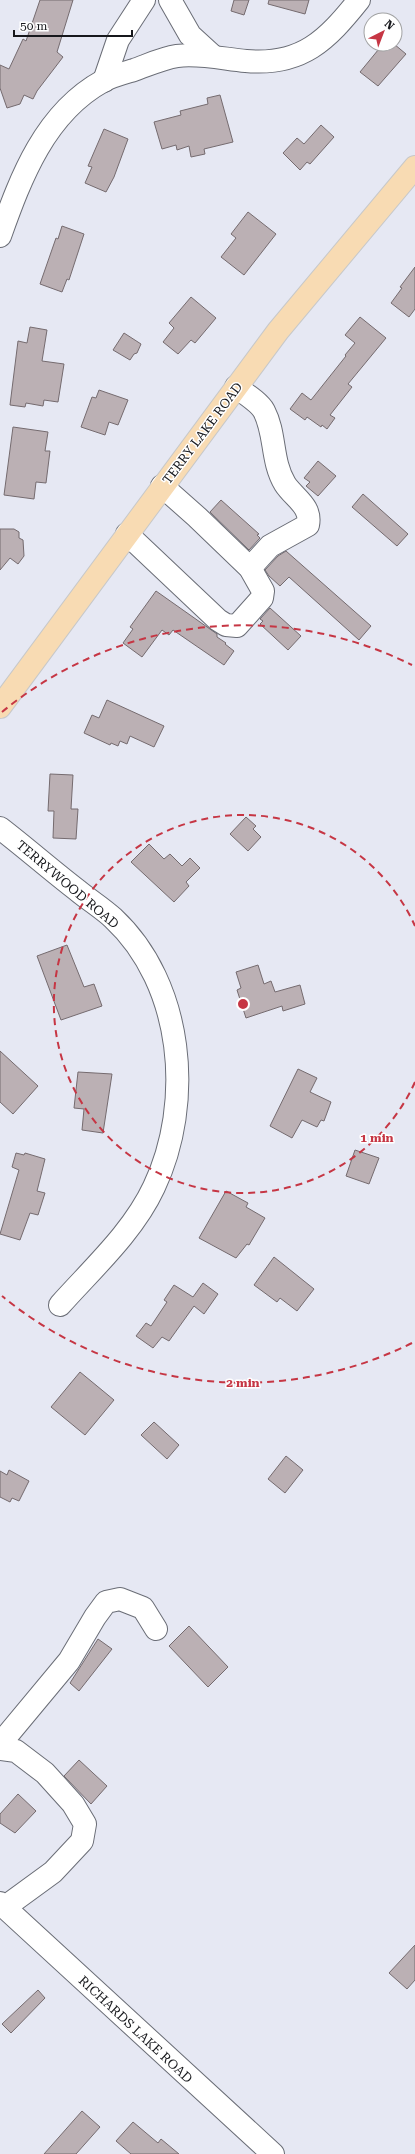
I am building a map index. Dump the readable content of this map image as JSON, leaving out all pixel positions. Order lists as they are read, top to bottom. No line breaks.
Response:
{"streets":{"main road":["TERRY LAKE ROAD"],"street":["TERRYWOOD ROAD","RICHARDS LAKE ROAD"]},"scale_bar":"50 m","north":"top right","rings":["1 min","2 min"]}
